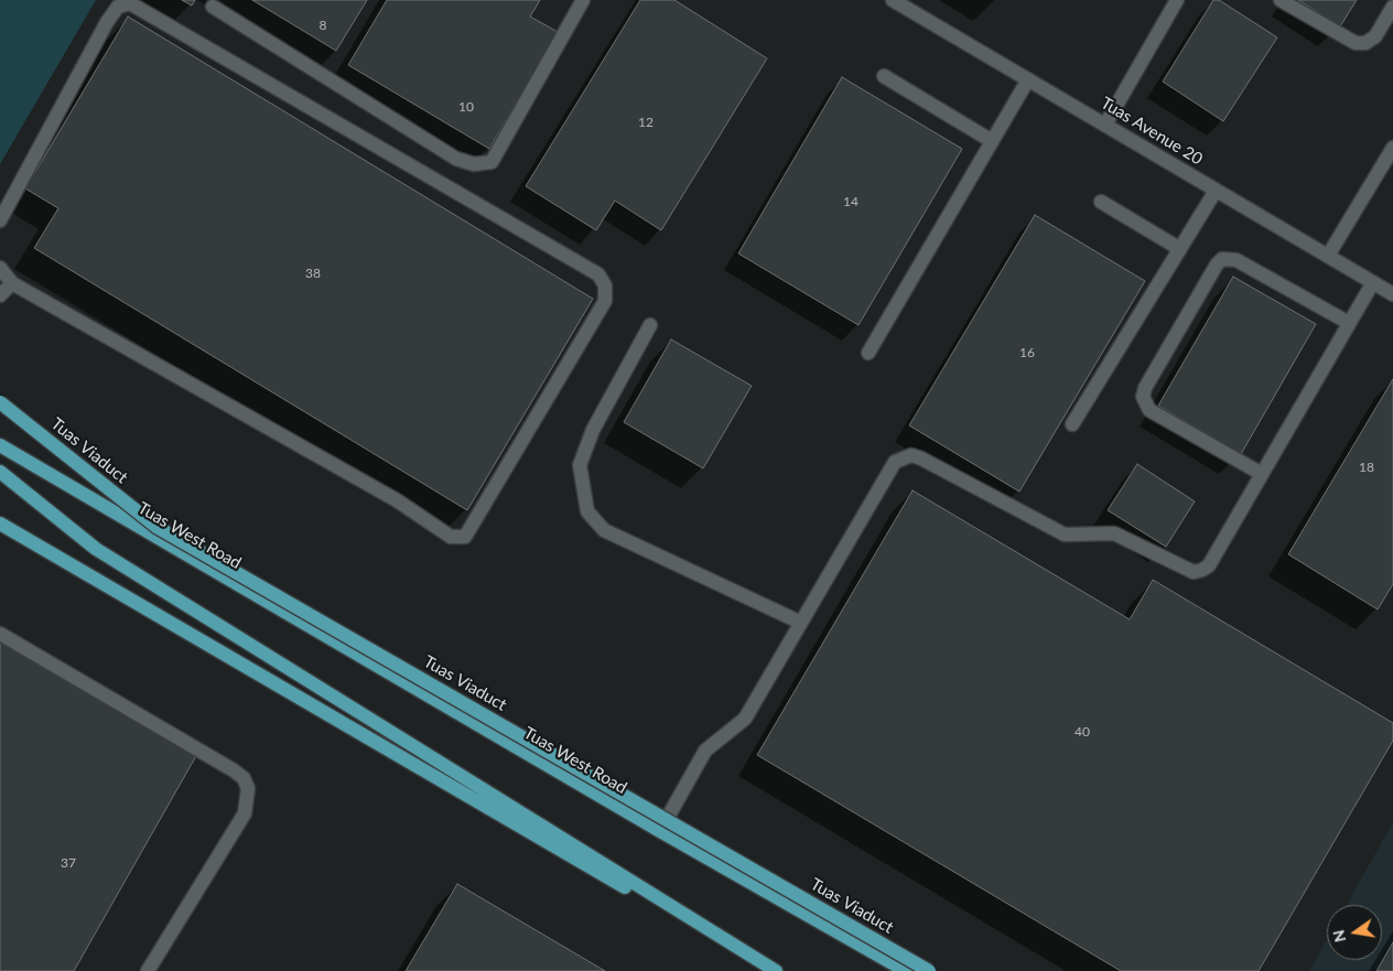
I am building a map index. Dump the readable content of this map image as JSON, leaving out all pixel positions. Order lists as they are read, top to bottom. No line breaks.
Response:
{"streets":{"main road":["Tuas Viaduct","Tuas West Road"],"street":["Tuas Avenue 20"]},"house_numbers":["8","10","12","14","38","16","18","40","37"],"north":"left"}
